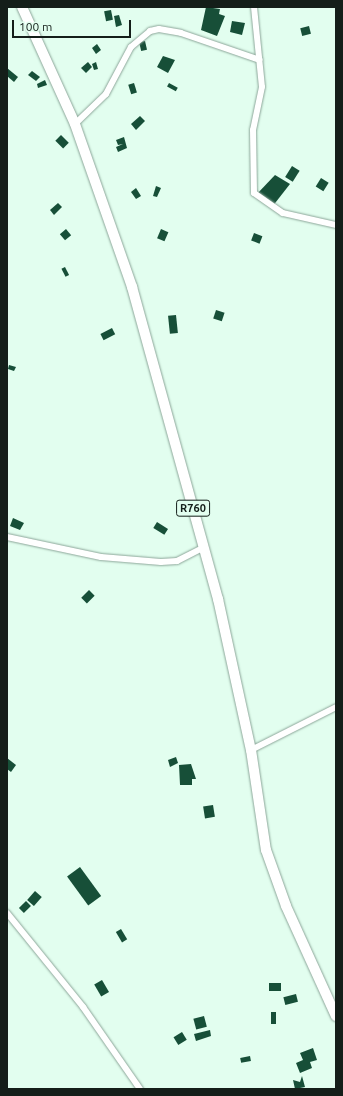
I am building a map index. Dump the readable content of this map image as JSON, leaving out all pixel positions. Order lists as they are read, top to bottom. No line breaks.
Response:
{"streets":{"main road":["R760"]},"scale_bar":"100 m"}
